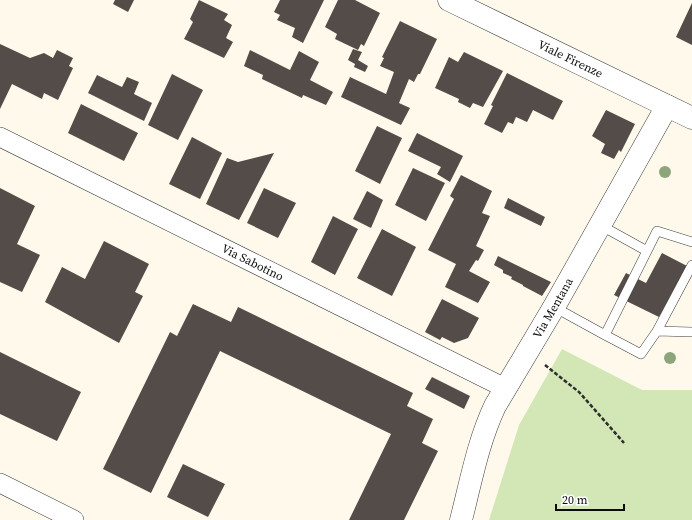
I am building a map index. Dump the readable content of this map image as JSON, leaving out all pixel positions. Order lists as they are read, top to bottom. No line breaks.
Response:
{"streets":{"street":["Viale Firenze","Via Sabotino","Via Mentana"]},"crossings":[["Viale Firenze","Via Mentana"],["Via Sabotino","Via Mentana"]],"scale_bar":"20 m"}
